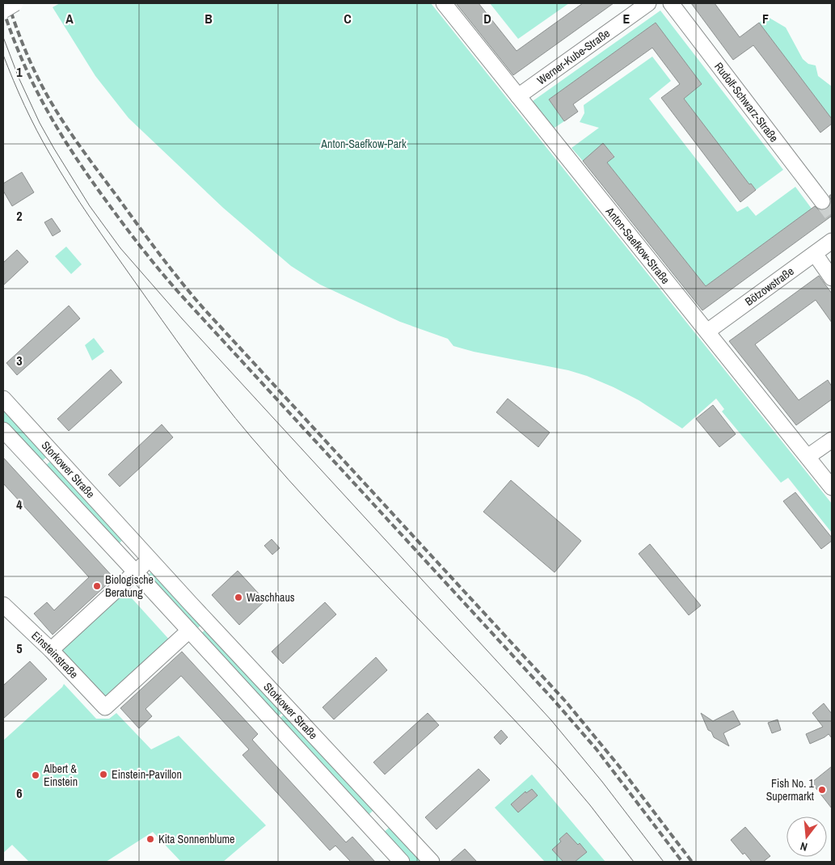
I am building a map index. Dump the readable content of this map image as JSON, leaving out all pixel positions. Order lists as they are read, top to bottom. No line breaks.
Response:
{"streets":{"street":["Werner-Kube-Straße","Rudolf-Schwarz-Straße","Anton-Saefkow-Straße","Bötzowstraße","Storkower Straße","Einsteinstraße"]},"crossings":[["Werner-Kube-Straße","Anton-Saefkow-Straße"],["Anton-Saefkow-Straße","Bötzowstraße"],["Storkower Straße","Einsteinstraße"]],"parks":["Anton-Saefkow-Park"],"places":["Biologische Beratung","Waschhaus","Einstein-Pavillon","Albert & Einstein","Fish No. 1 Supermarkt","Kita Sonnenblume"],"north":"bottom","grid":{"columns":["A","B","C","D","E","F"],"rows":["1","2","3","4","5","6"]}}
